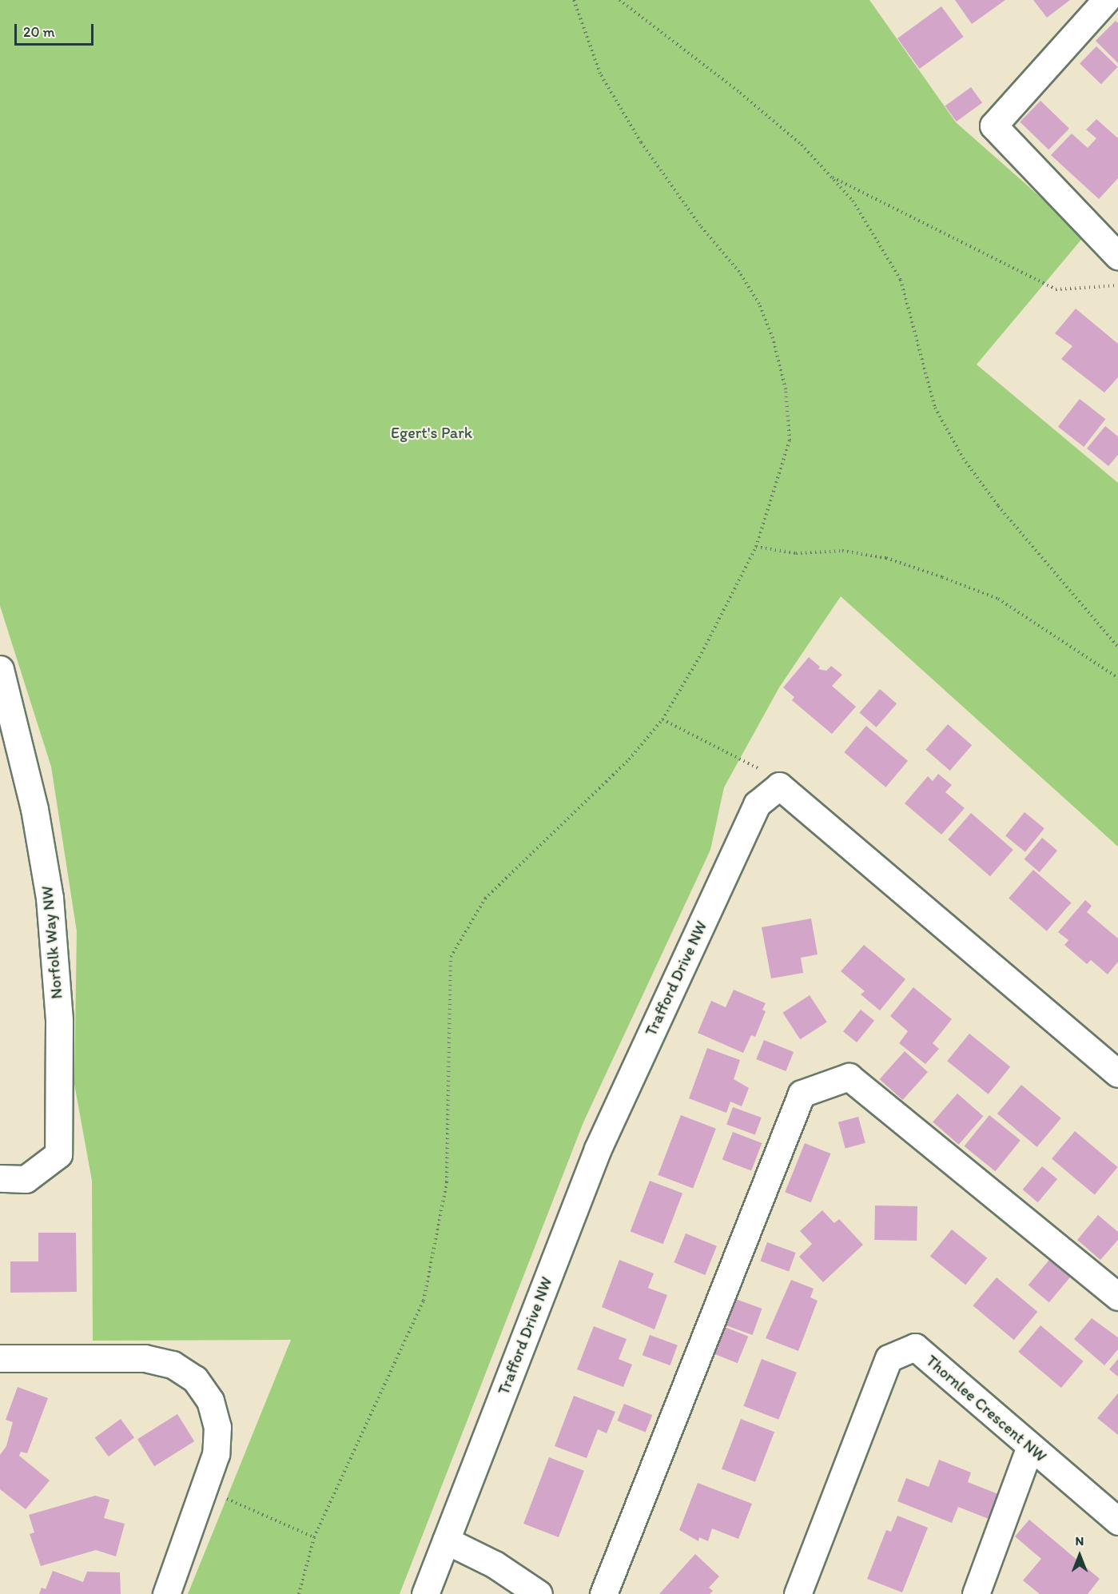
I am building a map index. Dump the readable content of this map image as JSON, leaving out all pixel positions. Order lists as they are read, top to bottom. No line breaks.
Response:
{"streets":{"street":["Norfolk Way NW","Trafford Drive NW","Thornlee Crescent NW"]},"parks":["Egert's Park"],"scale_bar":"20 m","north":"top"}
